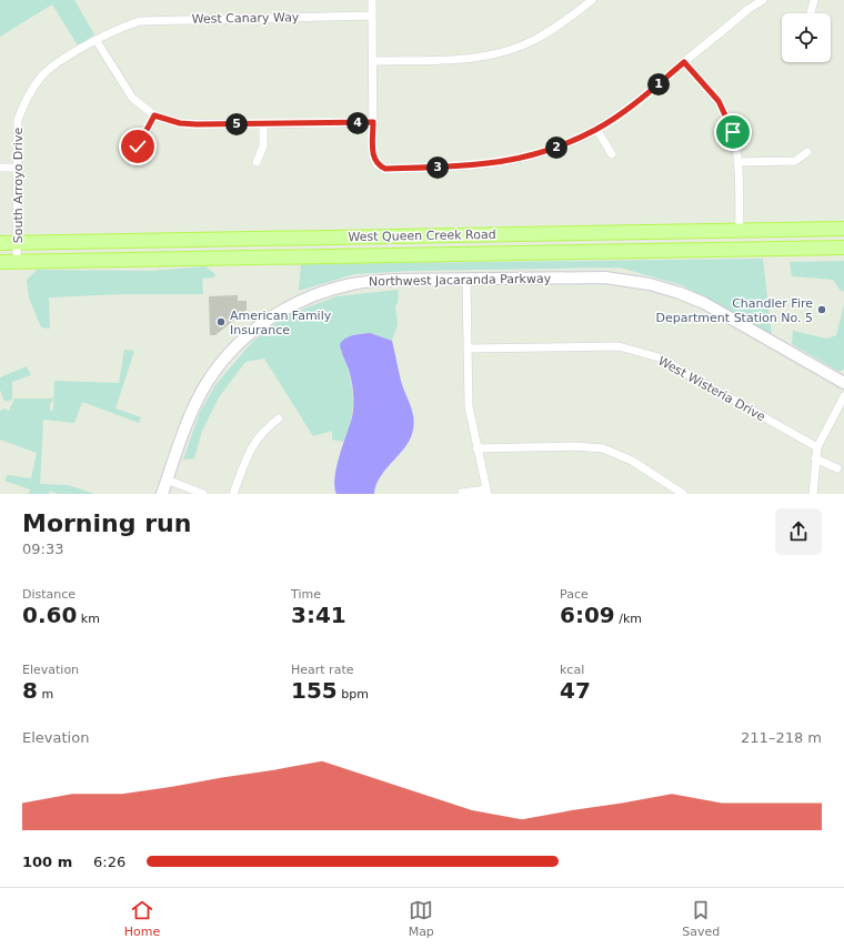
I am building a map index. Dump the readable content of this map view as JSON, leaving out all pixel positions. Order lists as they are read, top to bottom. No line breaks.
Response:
{"streets":{"main road":["West Queen Creek Road"],"street":["West Canary Way","South Arroyo Drive","Northwest Jacaranda Parkway","West Wisteria Drive"]},"crossings":[["West Canary Way","South Arroyo Drive"],["South Arroyo Drive","West Queen Creek Road"]],"places":["Chandler Fire Department Station No. 5","American Family Insurance"],"page":{"pins":["1","4","5","2","3"],"heading":["Morning run","09:33"],"stats":[["Distance","0.60 km"],["Time","3:41"],["Pace","6:09 /km"],["Elevation","8 m"],["Heart rate","155 bpm"],["kcal","47"]],"chart":["Elevation","211–218 m"],"list":[{"name":"100 m","note":"6:26"}],"tabs":["Home","Map","Saved"]}}
